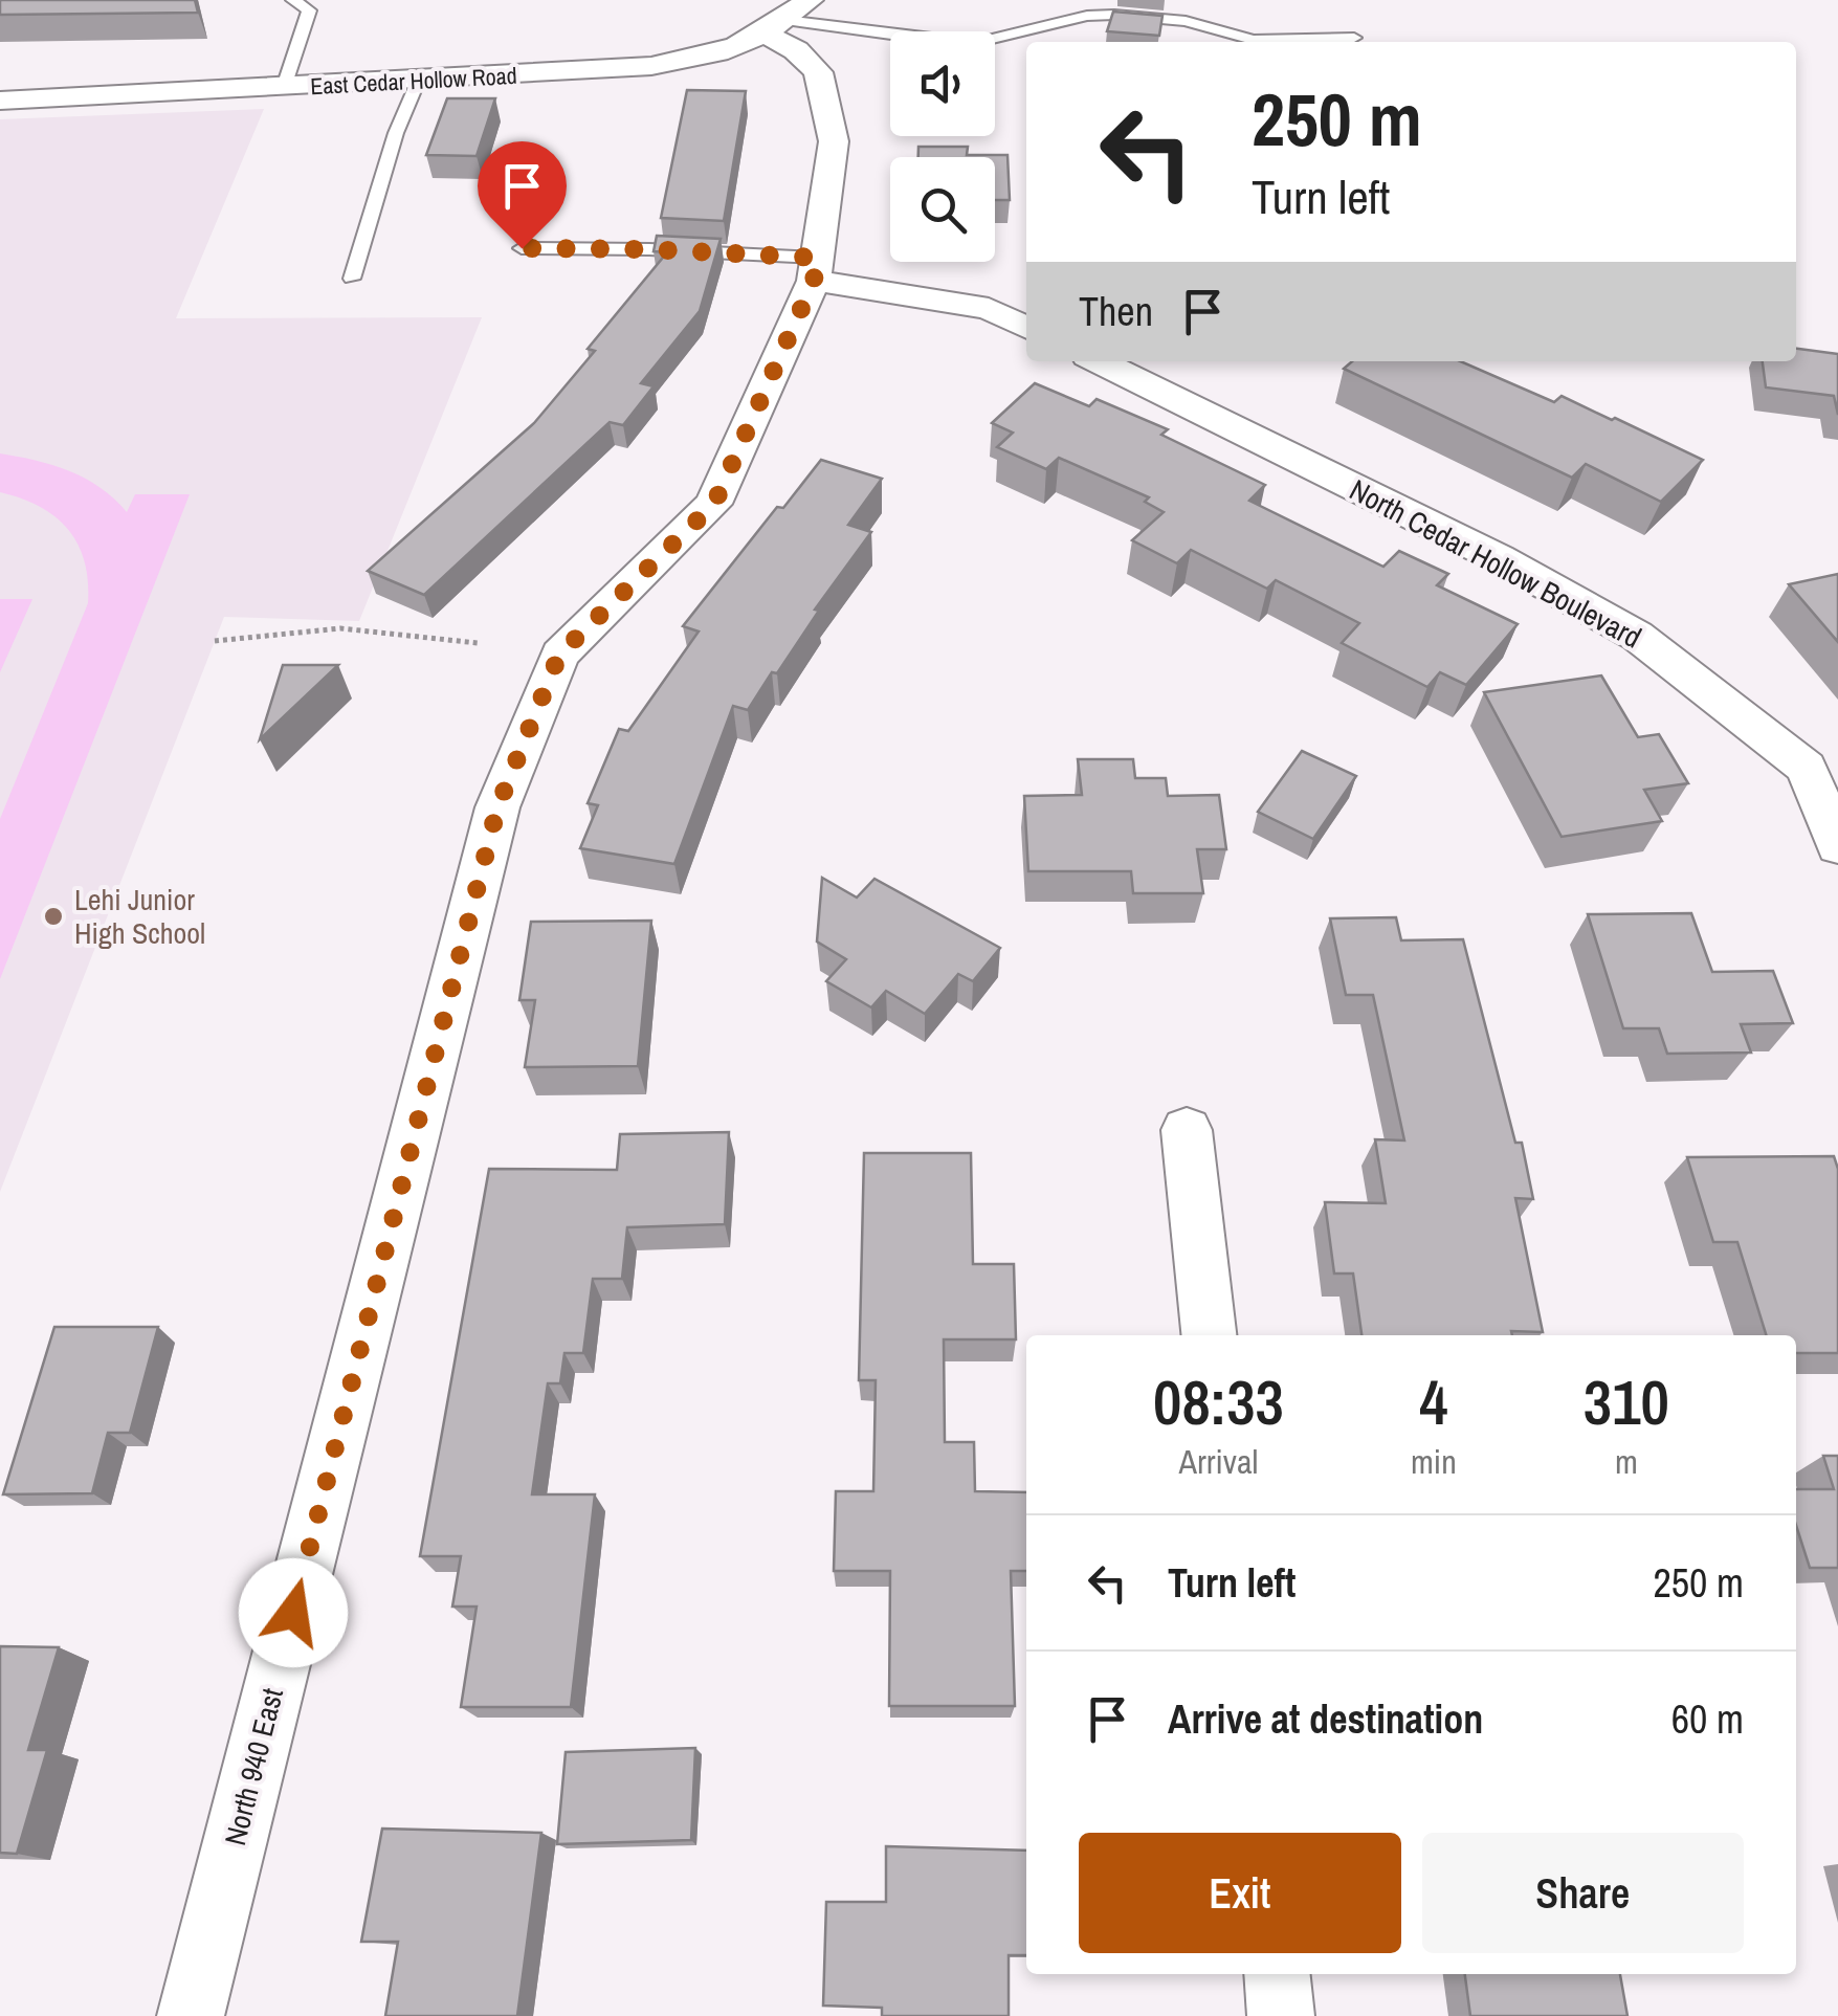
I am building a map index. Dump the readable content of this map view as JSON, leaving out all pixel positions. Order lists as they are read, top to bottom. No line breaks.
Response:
{"streets":{"street":["East Cedar Hollow Road","North Cedar Hollow Boulevard","North 940 East"]},"crossings":[["East Cedar Hollow Road","North 940 East"]],"places":["Lehi Junior High School"],"page":{"turn":["250 m","Turn left"],"then":"Then","eta":["08:33","Arrival","4","min","310","m"],"list":[{"name":"Turn left","value":"250 m"},{"name":"Arrive at destination","value":"60 m"}],"buttons":["Exit","Share"]}}
